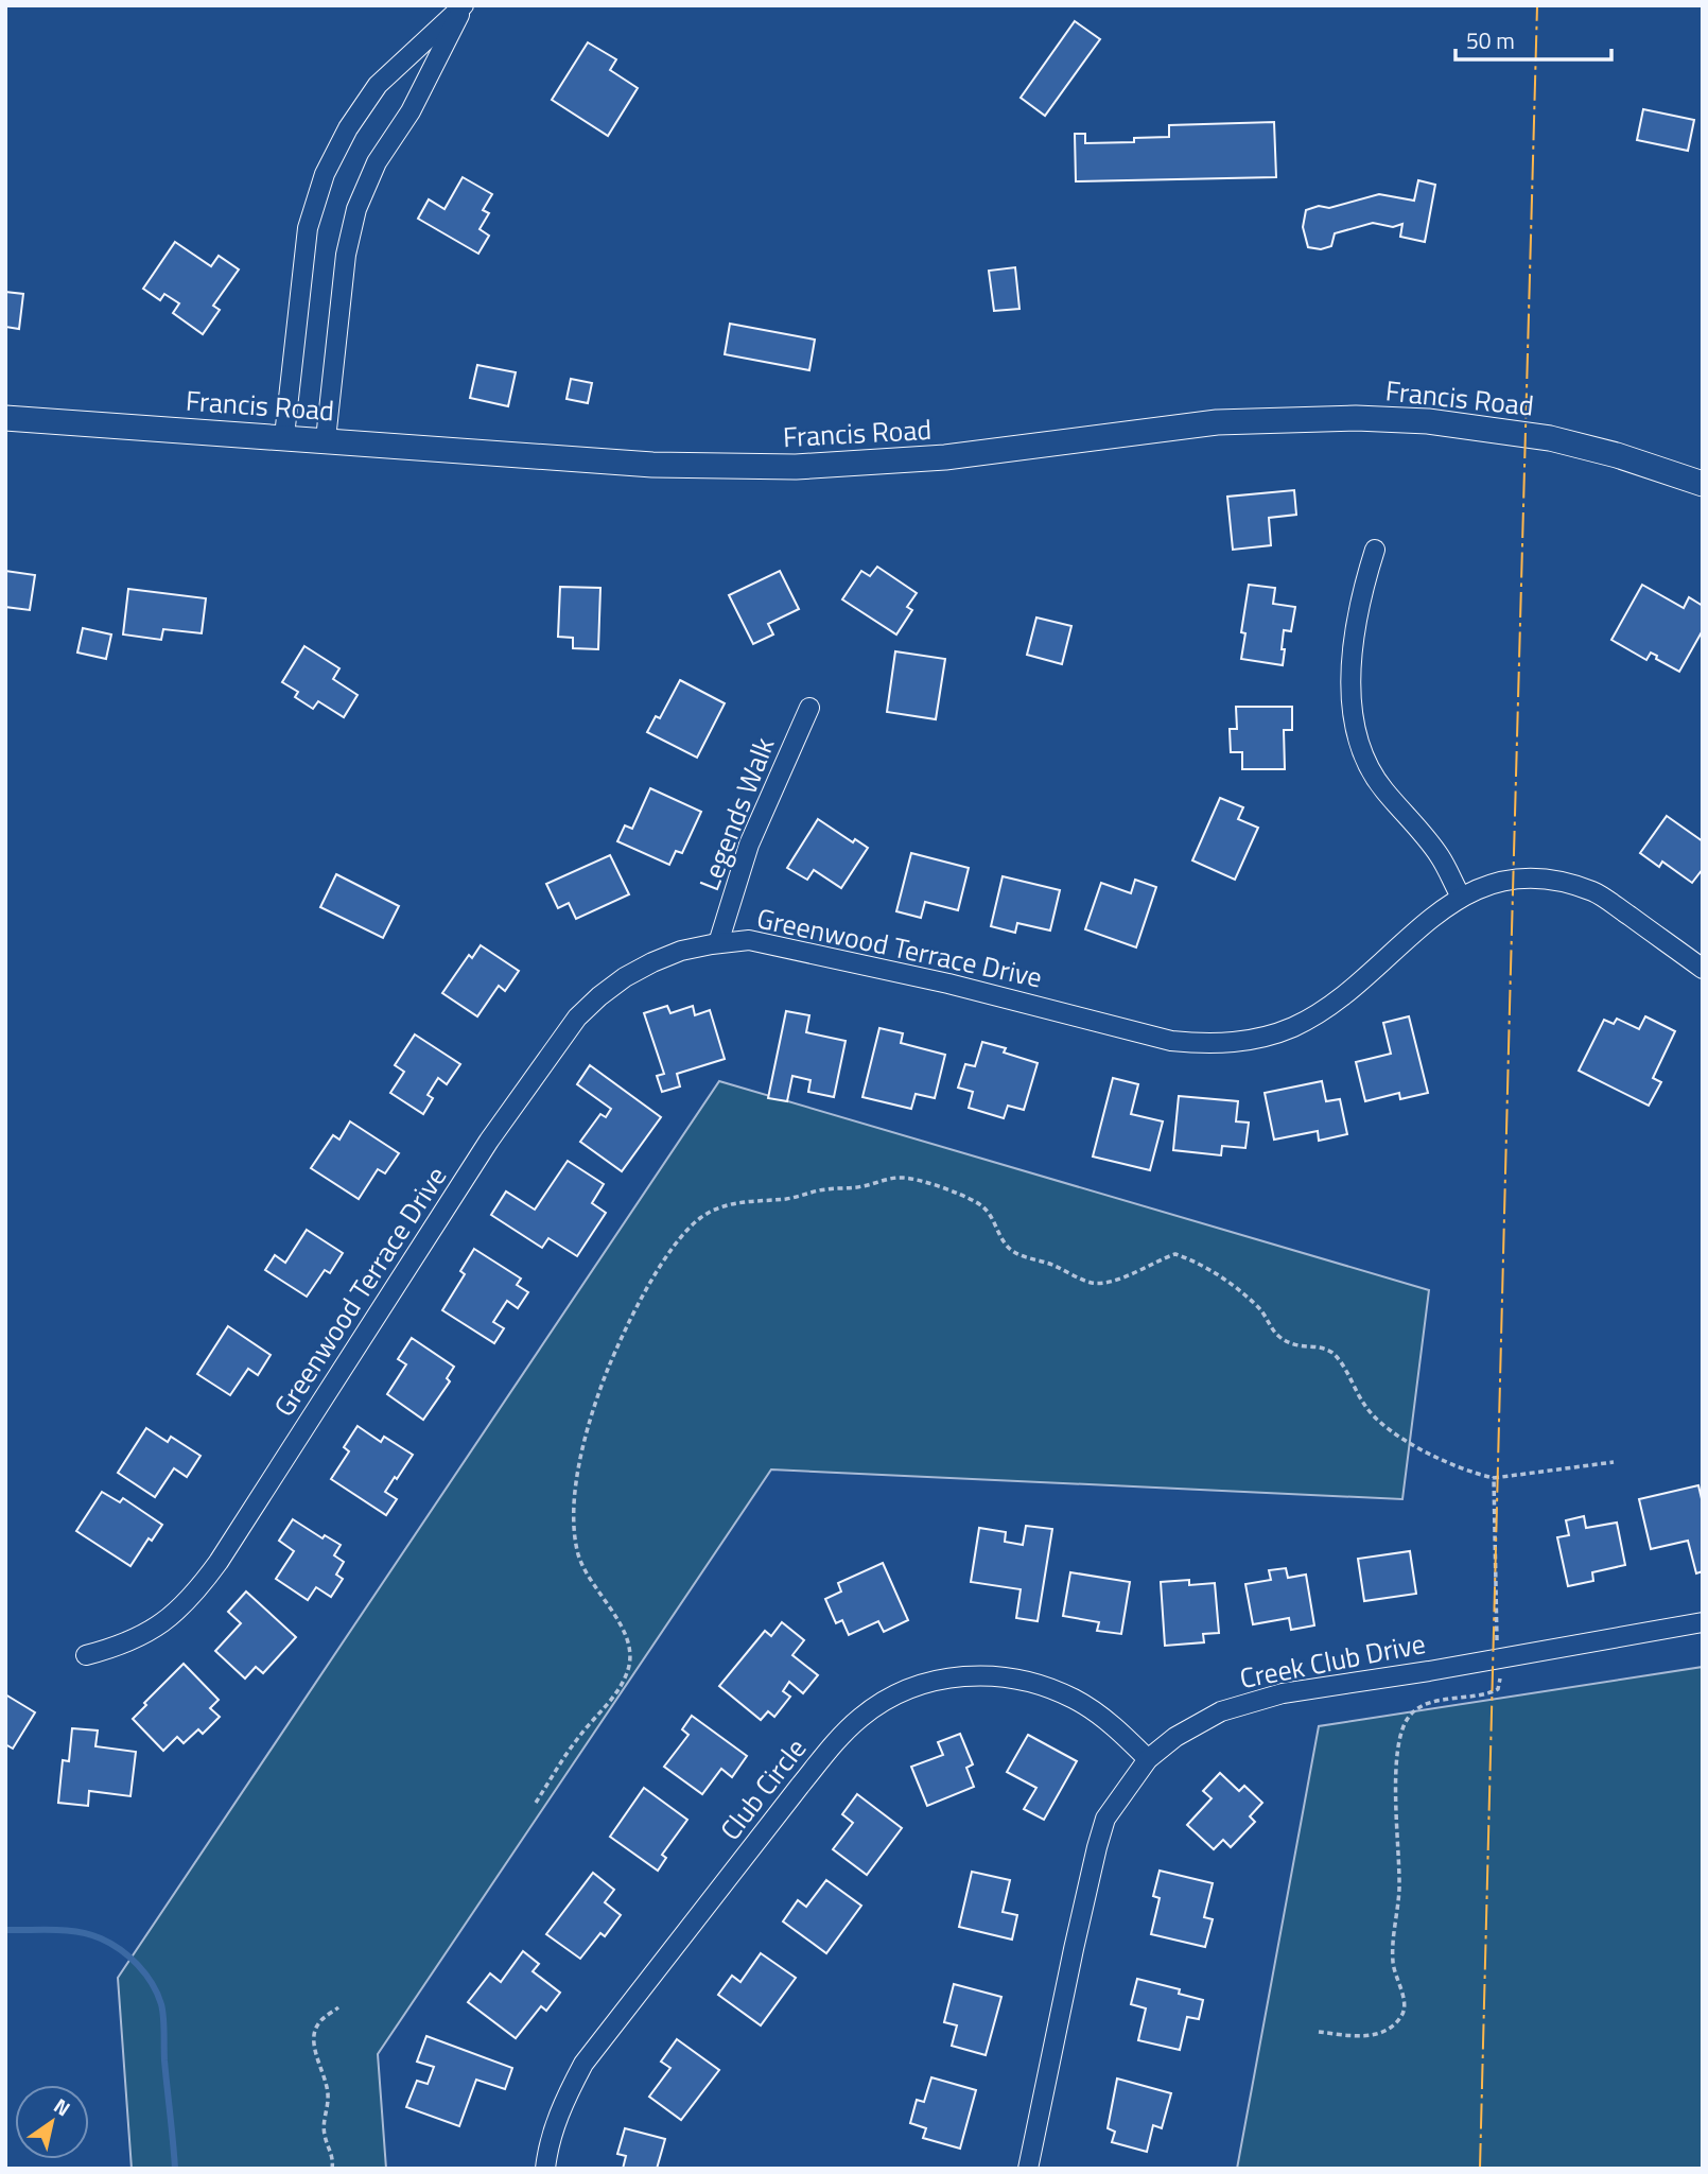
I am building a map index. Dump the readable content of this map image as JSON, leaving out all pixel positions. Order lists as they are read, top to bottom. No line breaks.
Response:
{"streets":{"street":["Francis Road","Legends Walk","Greenwood Terrace Drive","Creek Club Drive","Club Circle"]},"crossings":[["Legends Walk","Greenwood Terrace Drive"],["Creek Club Drive","Club Circle"]],"scale_bar":"50 m","north":"top right"}
